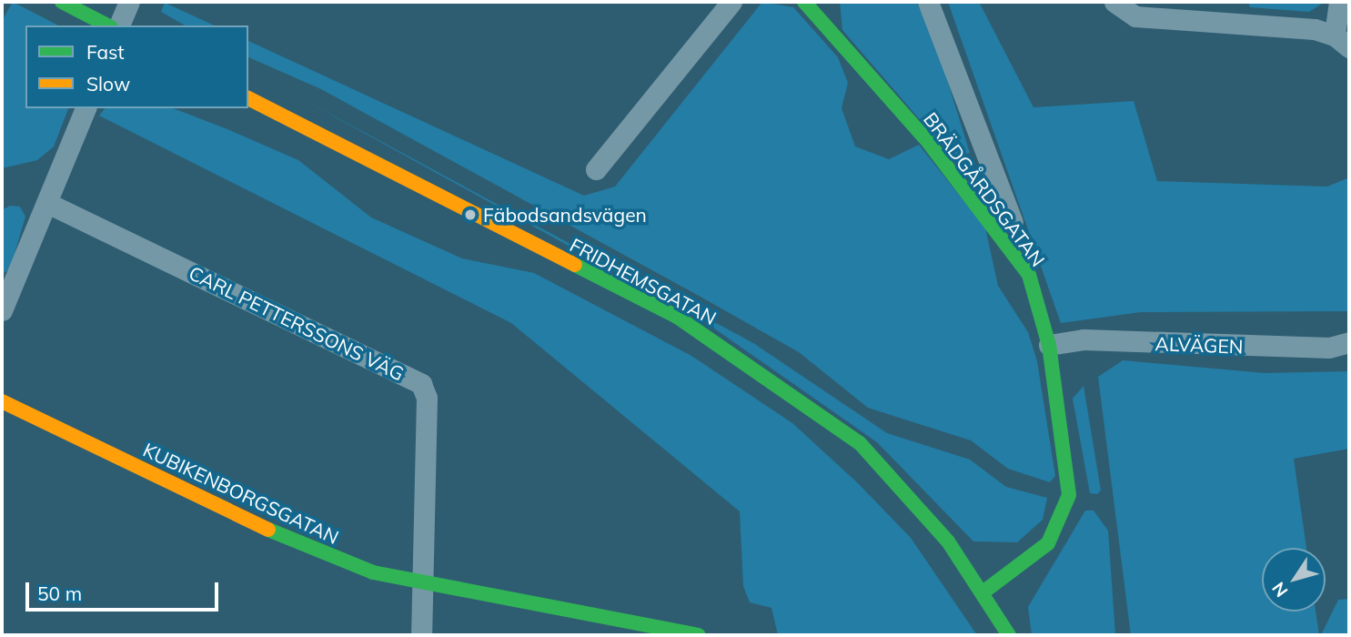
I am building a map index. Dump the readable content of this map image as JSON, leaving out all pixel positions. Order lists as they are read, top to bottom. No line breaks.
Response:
{"streets":{"street":["BRÄDGÅRDSGATAN","FRIDHEMSGATAN","CARL PETTERSSONS VÄG","ALVÄGEN","KUBIKENBORGSGATAN"]},"crossings":[["BRÄDGÅRDSGATAN","FRIDHEMSGATAN"],["BRÄDGÅRDSGATAN","ALVÄGEN"],["CARL PETTERSSONS VÄG","KUBIKENBORGSGATAN"]],"places":["Fäbodsandsvägen"],"legend":["Fast","Slow"],"scale_bar":"50 m","north":"bottom left"}
